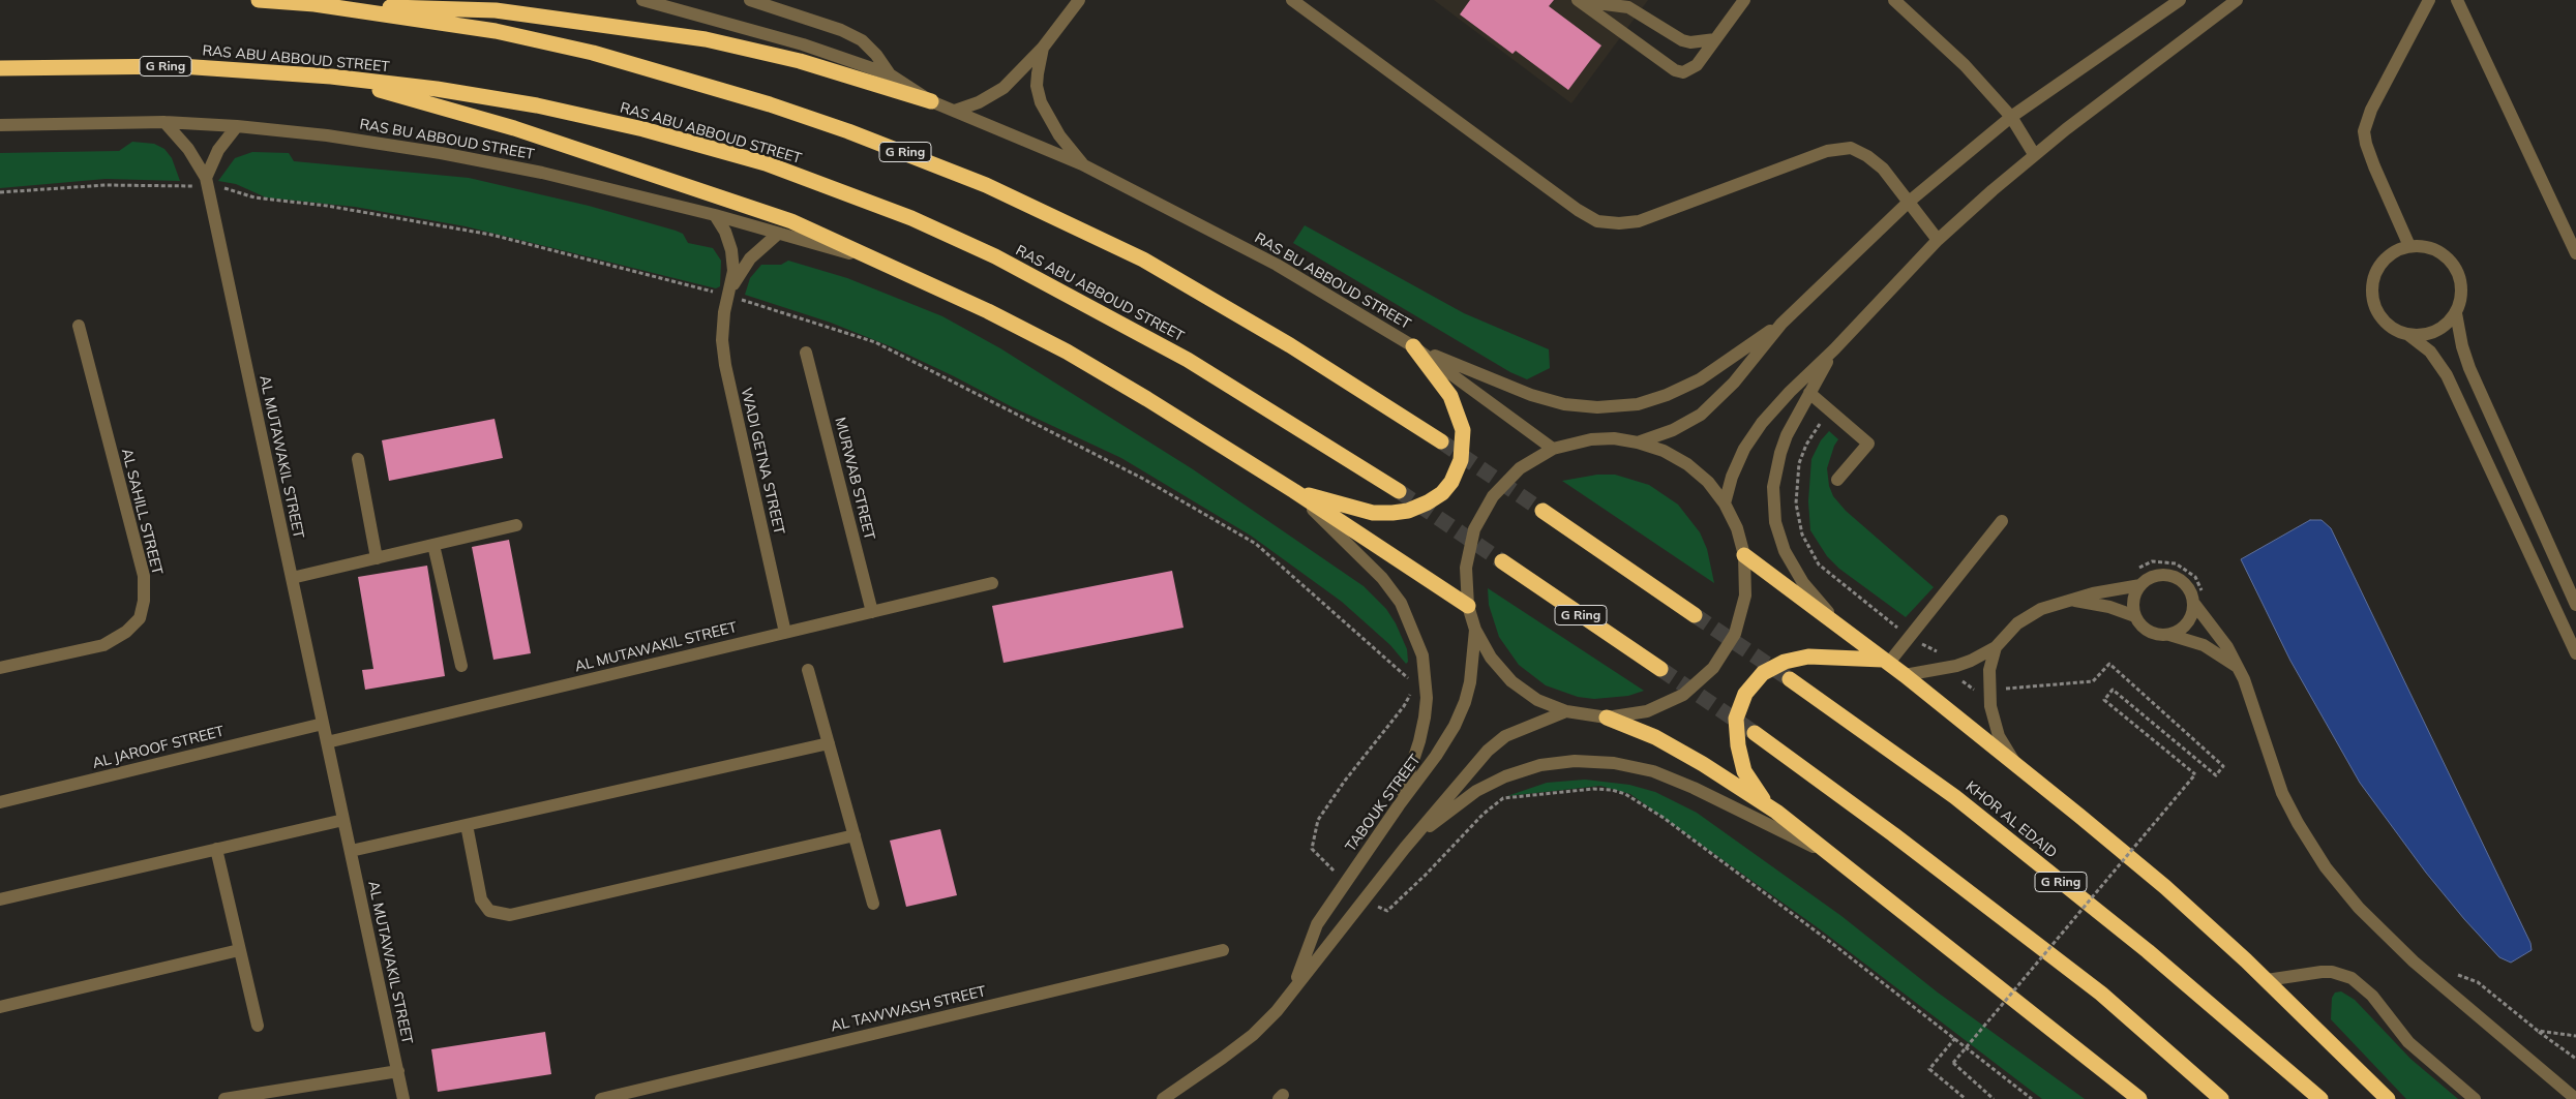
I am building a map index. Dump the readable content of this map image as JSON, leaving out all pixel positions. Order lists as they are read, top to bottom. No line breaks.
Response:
{"streets":{"highway":["RAS ABU ABBOUD STREET","G Ring","KHOR AL EDAID"],"street":["RAS BU ABBOUD STREET","AL MUTAWAKIL STREET","WADI GETNA STREET","MURWAB STREET","AL SAHILL STREET","AL JAROOF STREET","TABOUK STREET","AL TAWWASH STREET"]},"crossings":[["RAS BU ABBOUD STREET","AL MUTAWAKIL STREET"],["RAS BU ABBOUD STREET","WADI GETNA STREET"],["AL MUTAWAKIL STREET","WADI GETNA STREET"],["AL MUTAWAKIL STREET","MURWAB STREET"],["AL MUTAWAKIL STREET","AL JAROOF STREET"]]}
